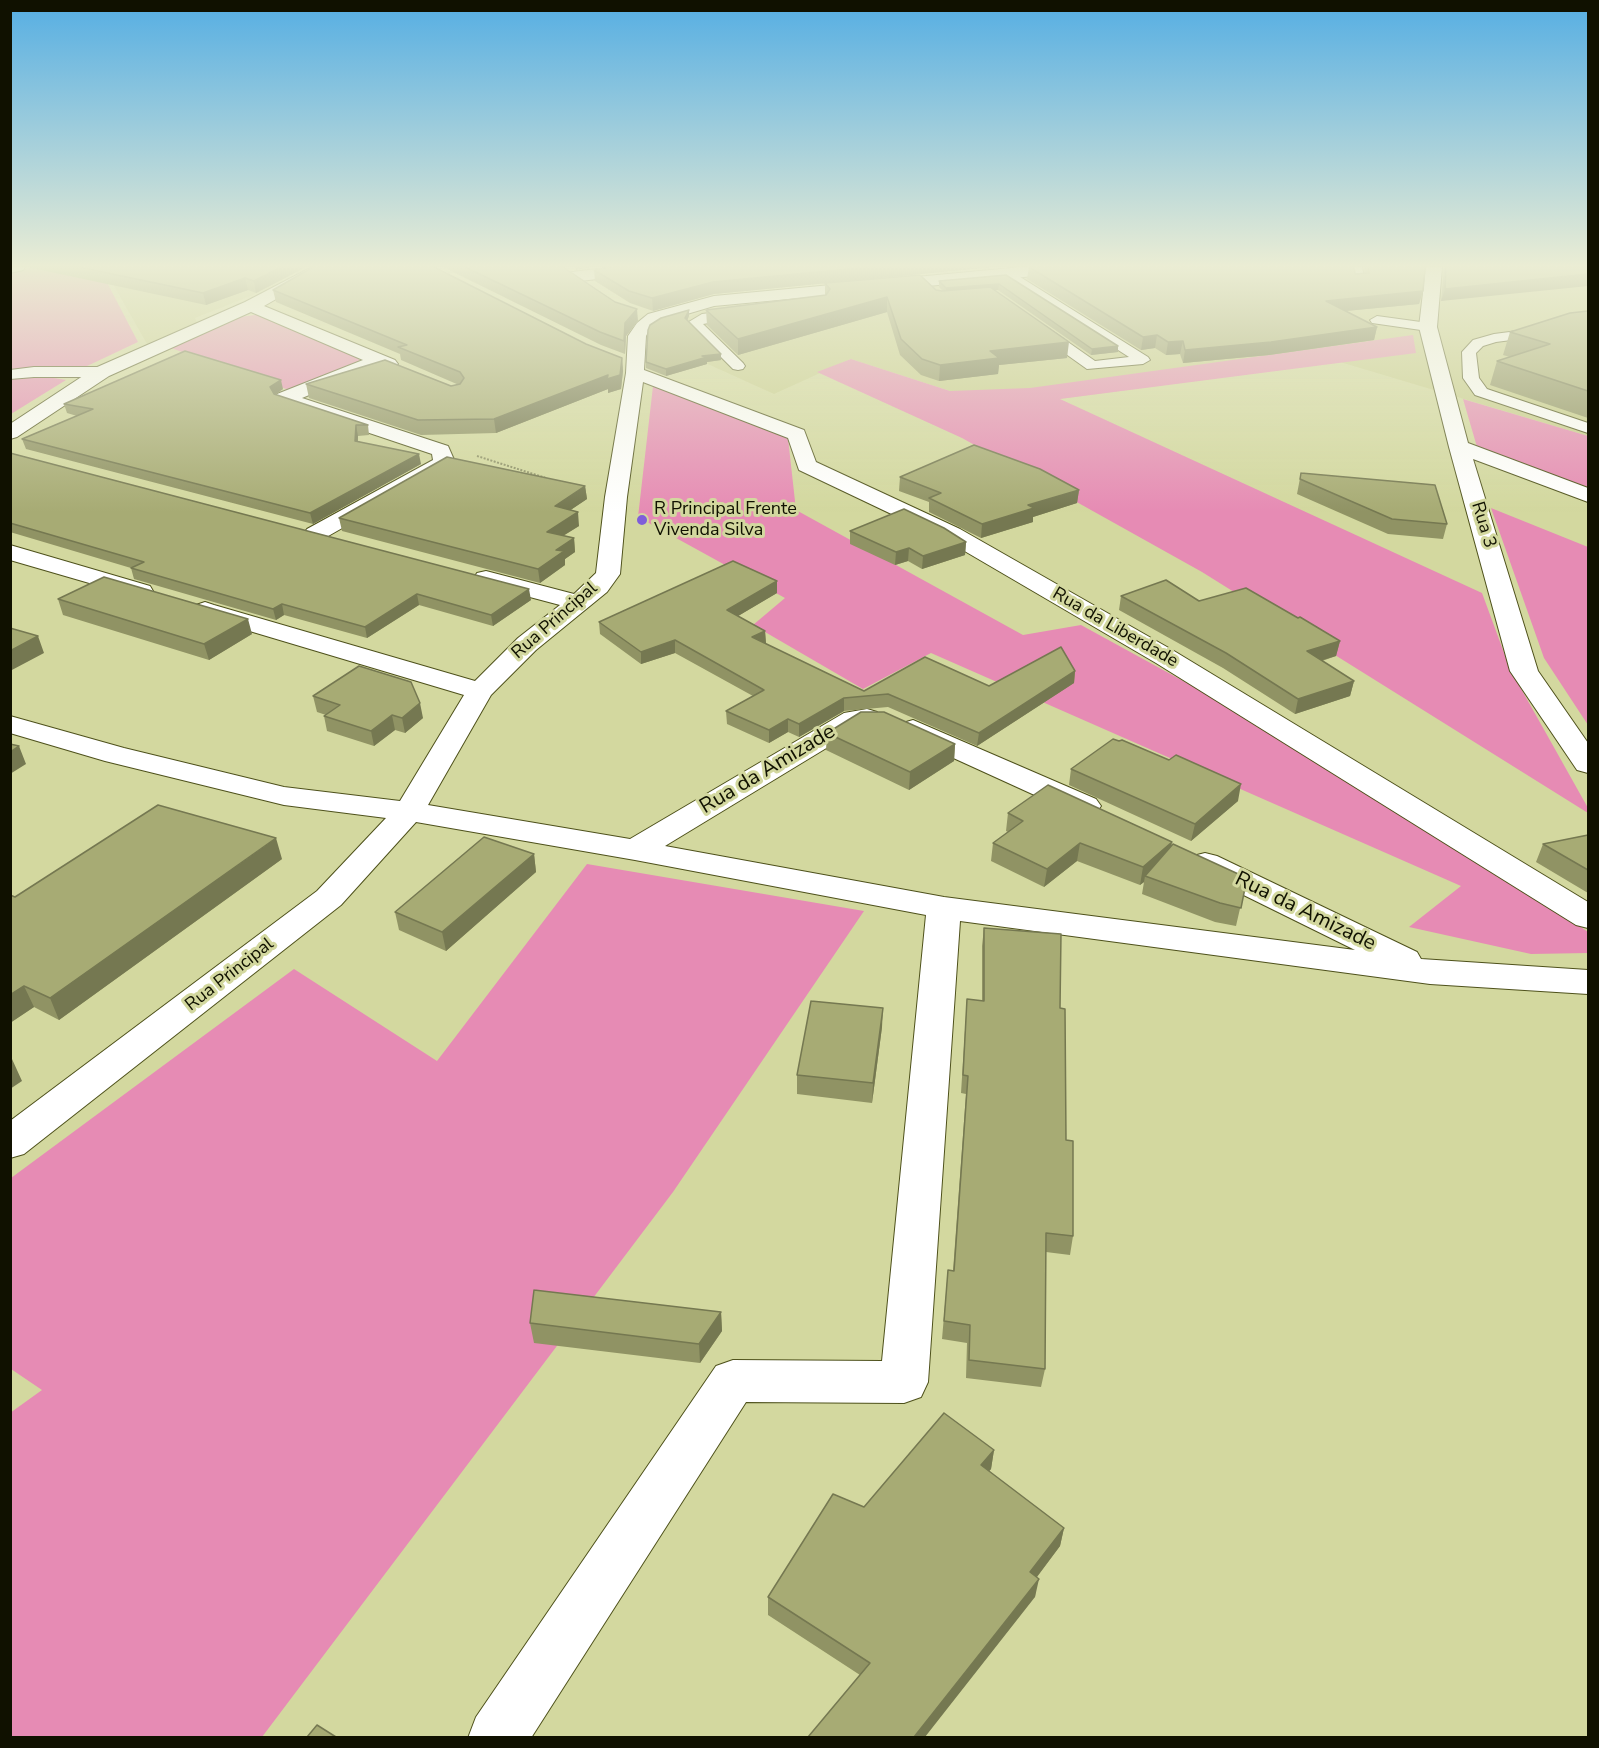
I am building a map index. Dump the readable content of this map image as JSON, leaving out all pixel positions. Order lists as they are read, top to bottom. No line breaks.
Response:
{"streets":{"street":["Rua 3","Rua Principal","Rua da Liberdade","Rua da Amizade"]},"crossings":[["Rua Principal","Rua da Liberdade"]],"places":["R Principal Frente Vivenda Silva"]}
